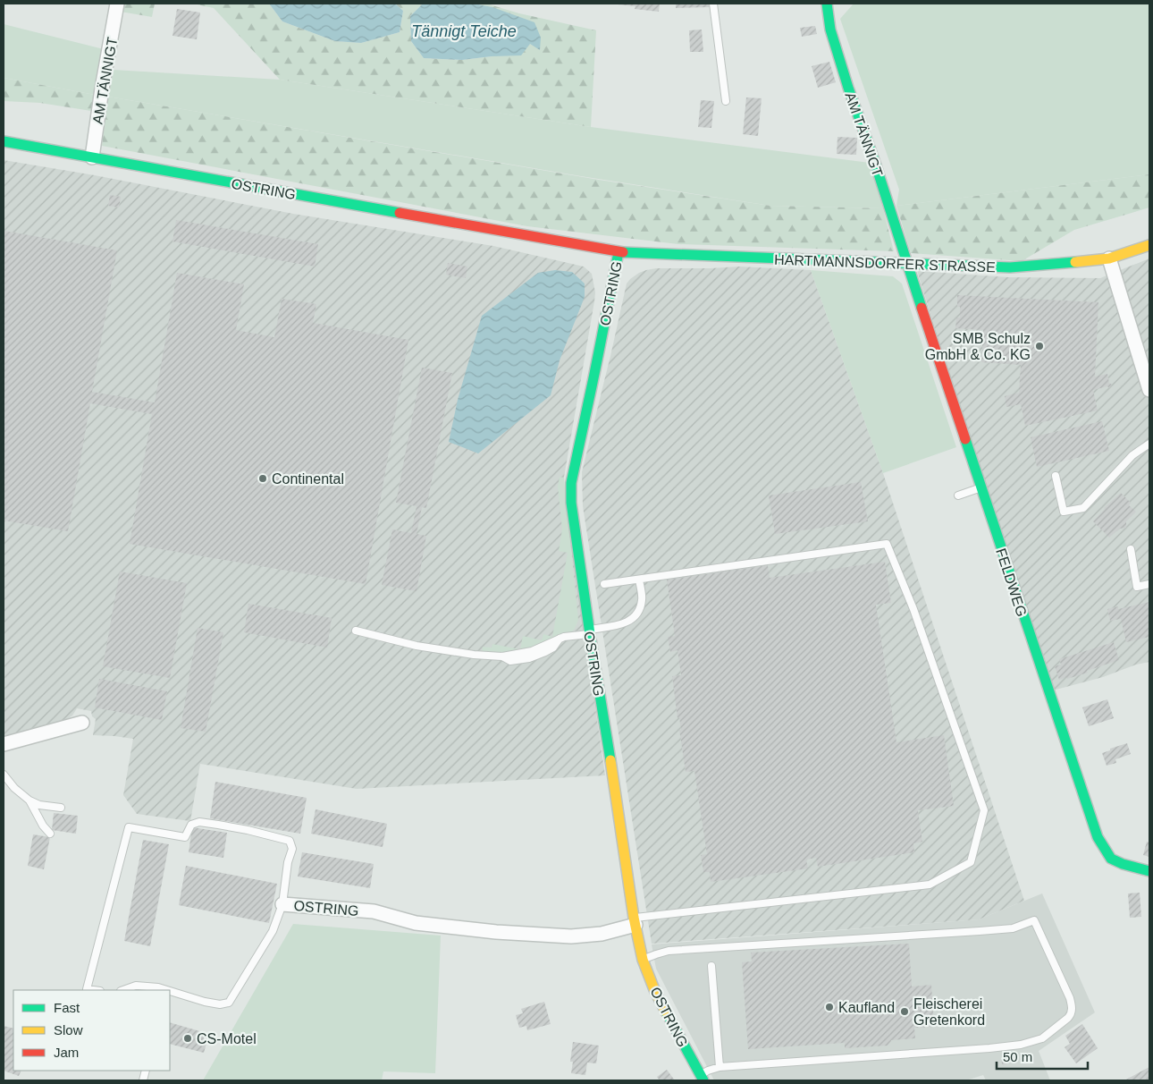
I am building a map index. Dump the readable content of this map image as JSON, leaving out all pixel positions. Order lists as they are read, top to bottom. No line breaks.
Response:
{"streets":{"main road":["AM TÄNNIGT","OSTRING","HARTMANNSDORFER STRASSE","FELDWEG"]},"crossings":[["AM TÄNNIGT","OSTRING"],["AM TÄNNIGT","HARTMANNSDORFER STRASSE"],["AM TÄNNIGT","FELDWEG"],["OSTRING","HARTMANNSDORFER STRASSE"],["HARTMANNSDORFER STRASSE","FELDWEG"]],"water":["Tännigt Teiche"],"places":["SMB Schulz GmbH & Co. KG","Continental","Kaufland","Fleischerei Gretenkord","CS-Motel"],"legend":["Fast","Slow","Jam"],"scale_bar":"50 m"}
